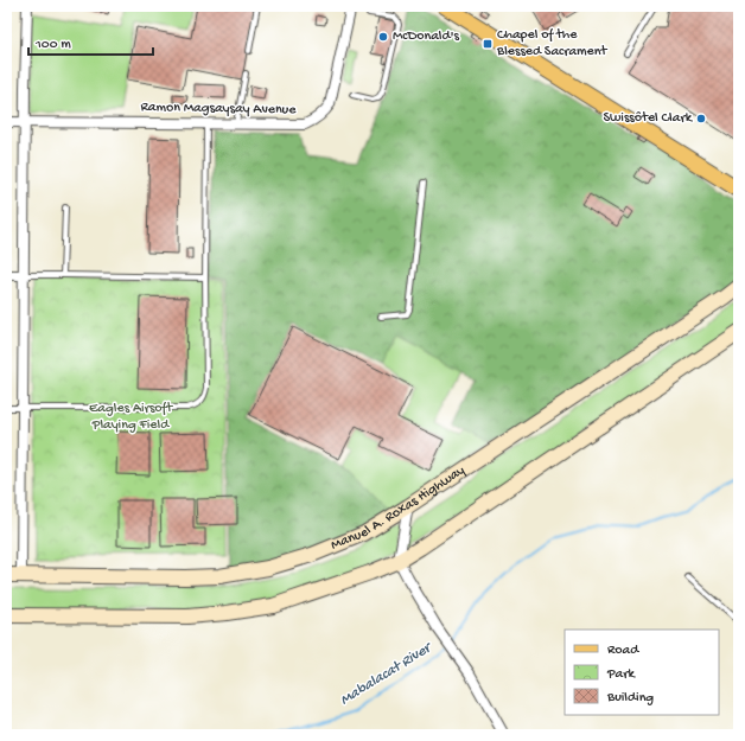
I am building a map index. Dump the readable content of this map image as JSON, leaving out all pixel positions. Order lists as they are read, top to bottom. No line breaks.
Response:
{"streets":{"main road":["Manuel A. Roxas Highway"],"street":["Ramon Magsaysay Avenue"]},"water":["Mabalacat River"],"parks":["Eagles Airsoft Playing Field"],"places":{"other":["McDonald's","Swissôtel Clark"],"transit":["Chapel of the Blessed Sacrament"]},"legend":["Road","Park","Building"],"scale_bar":"100 m"}
